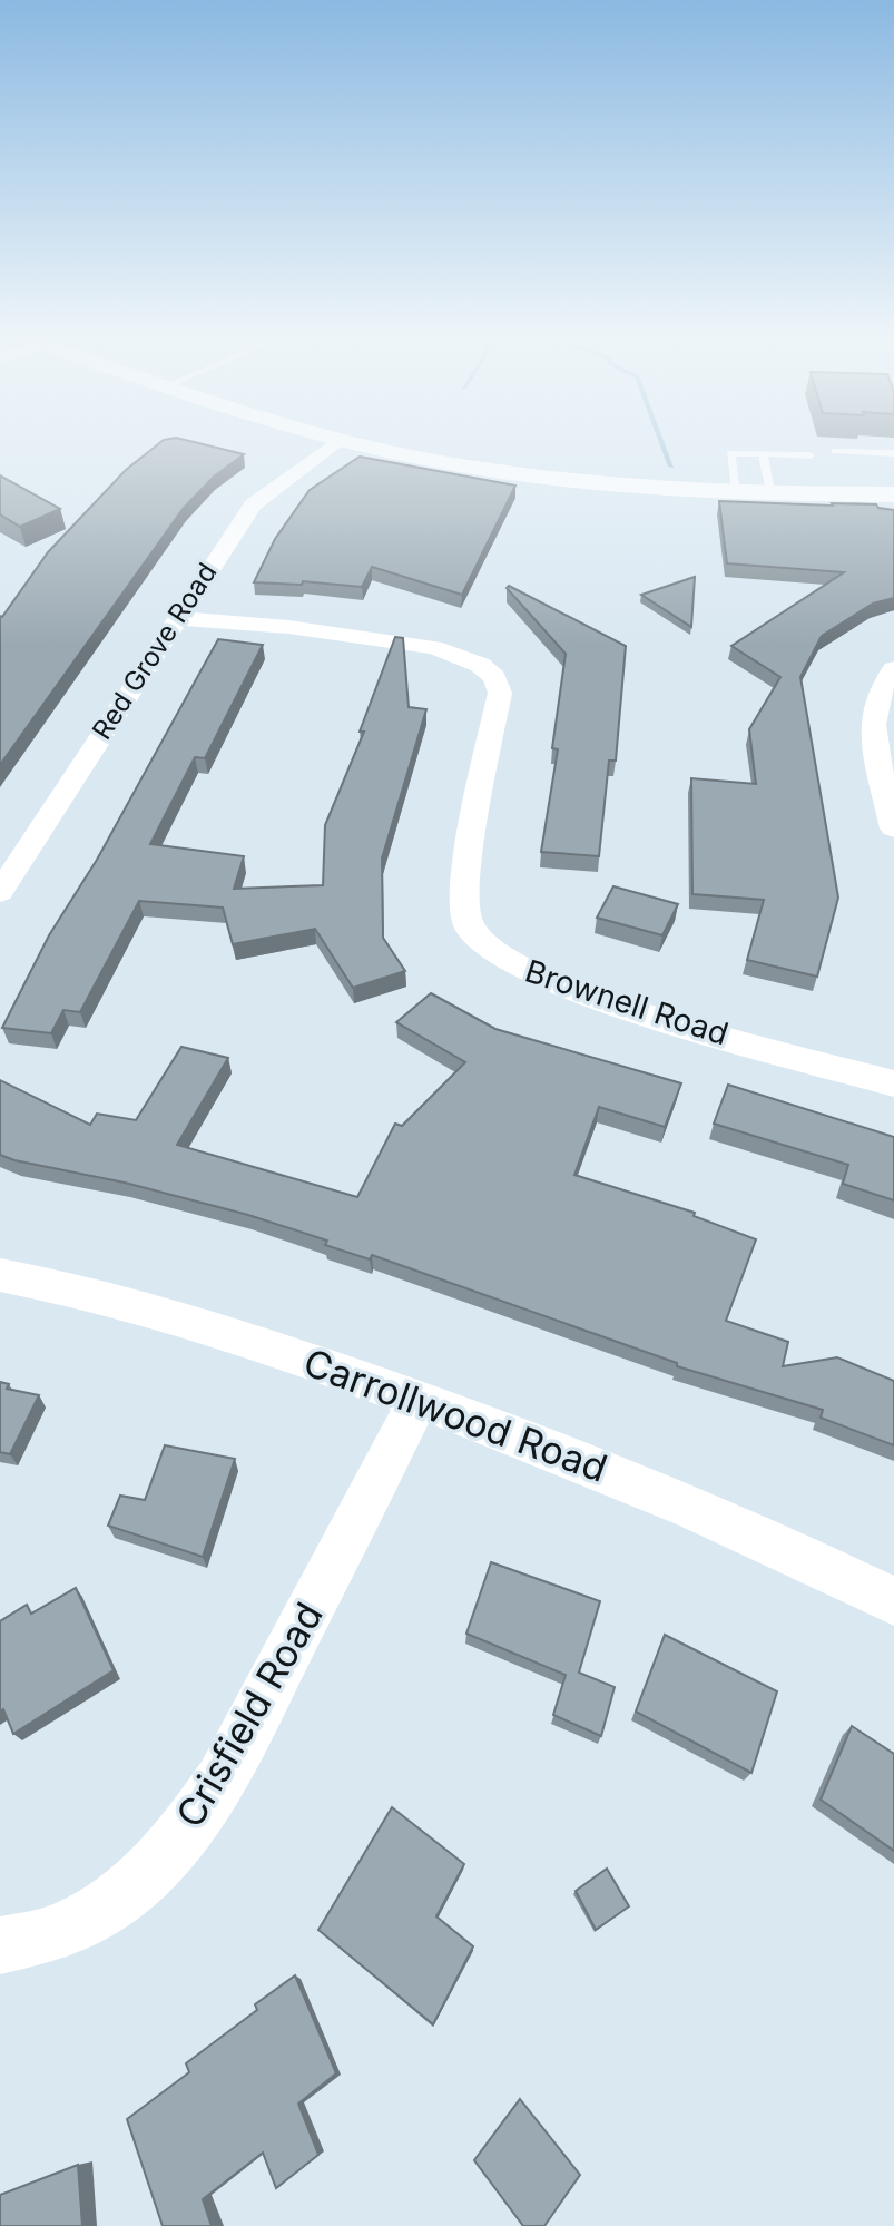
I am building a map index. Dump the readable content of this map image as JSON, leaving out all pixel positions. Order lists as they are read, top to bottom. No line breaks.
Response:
{"streets":{"street":["Red Grove Road","Brownell Road","Carrollwood Road","Crisfield Road"]},"crossings":[["Red Grove Road","Brownell Road"],["Carrollwood Road","Crisfield Road"]]}
